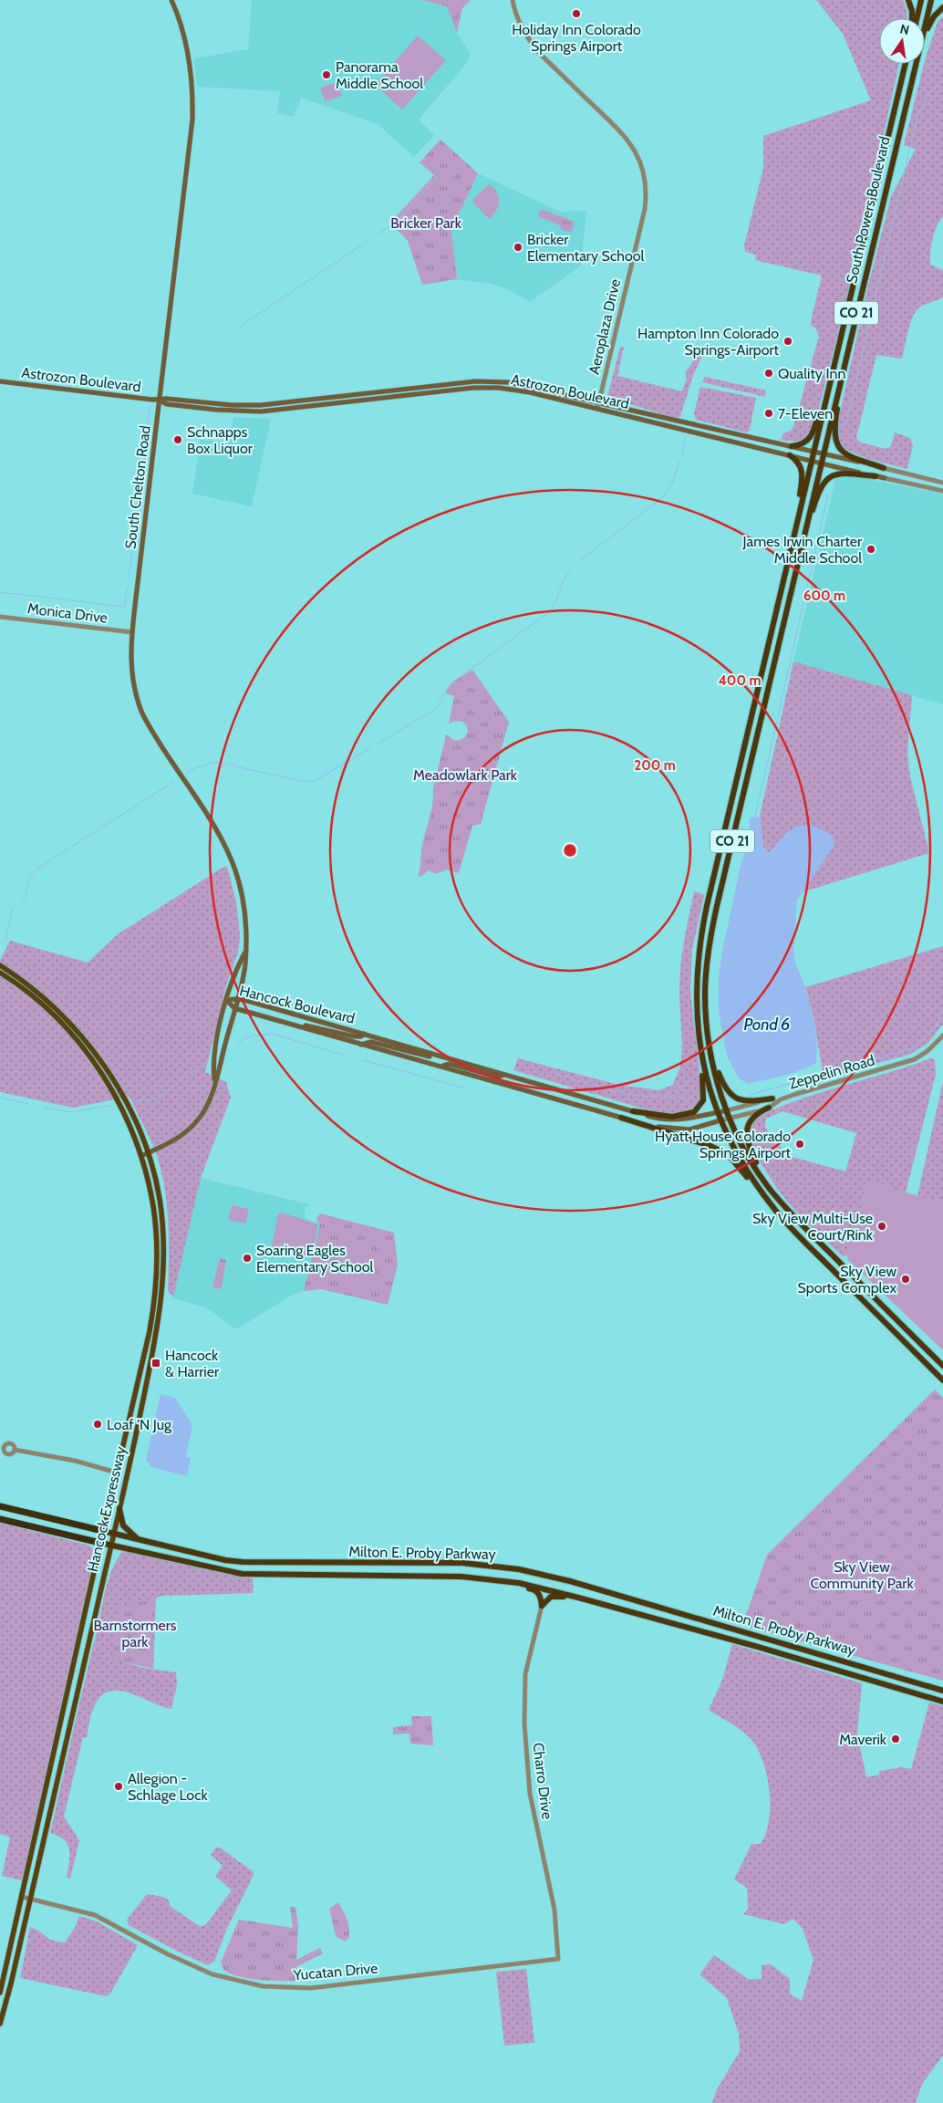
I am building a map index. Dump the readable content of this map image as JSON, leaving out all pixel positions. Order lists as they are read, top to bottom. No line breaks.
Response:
{"streets":{"highway":["South Powers Boulevard","CO 21","Milton E. Proby Parkway"],"main road":["Astrozon Boulevard","South Chelton Road","Hancock Boulevard","Hancock Expressway"],"street":["Aeroplaza Drive","Monica Drive","Zeppelin Road","Charro Drive","Yucatan Drive"]},"crossings":[["South Powers Boulevard","Astrozon Boulevard"],["South Powers Boulevard","Hancock Boulevard"],["South Powers Boulevard","Zeppelin Road"],["Aeroplaza Drive","Astrozon Boulevard"],["Astrozon Boulevard","South Chelton Road"],["South Chelton Road","Monica Drive"],["South Chelton Road","Hancock Boulevard"],["South Chelton Road","Hancock Expressway"],["Hancock Boulevard","Zeppelin Road"],["Hancock Expressway","Milton E. Proby Parkway"],["Hancock Expressway","Yucatan Drive"],["Charro Drive","Yucatan Drive"]],"water":["Pond 6"],"parks":["Bricker Park","Meadowlark Park","Sky View Community Park","Barnstormers park"],"places":{"other":["Holiday Inn Colorado Springs Airport","Panorama Middle School","Bricker Elementary School","Hampton Inn Colorado Springs-Airport","Quality Inn","7-Eleven","Schnapps Box Liquor","James Irwin Charter Middle School","Hyatt House Colorado Springs Airport","Sky View Multi-Use Court/Rink","Soaring Eagles Elementary School","Sky View Sports Complex","Loaf 'N Jug","Maverik","Allegion - Schlage Lock"],"transit":["Hancock & Harrier"]},"north":"top","rings":["600 m","400 m","200 m"]}
